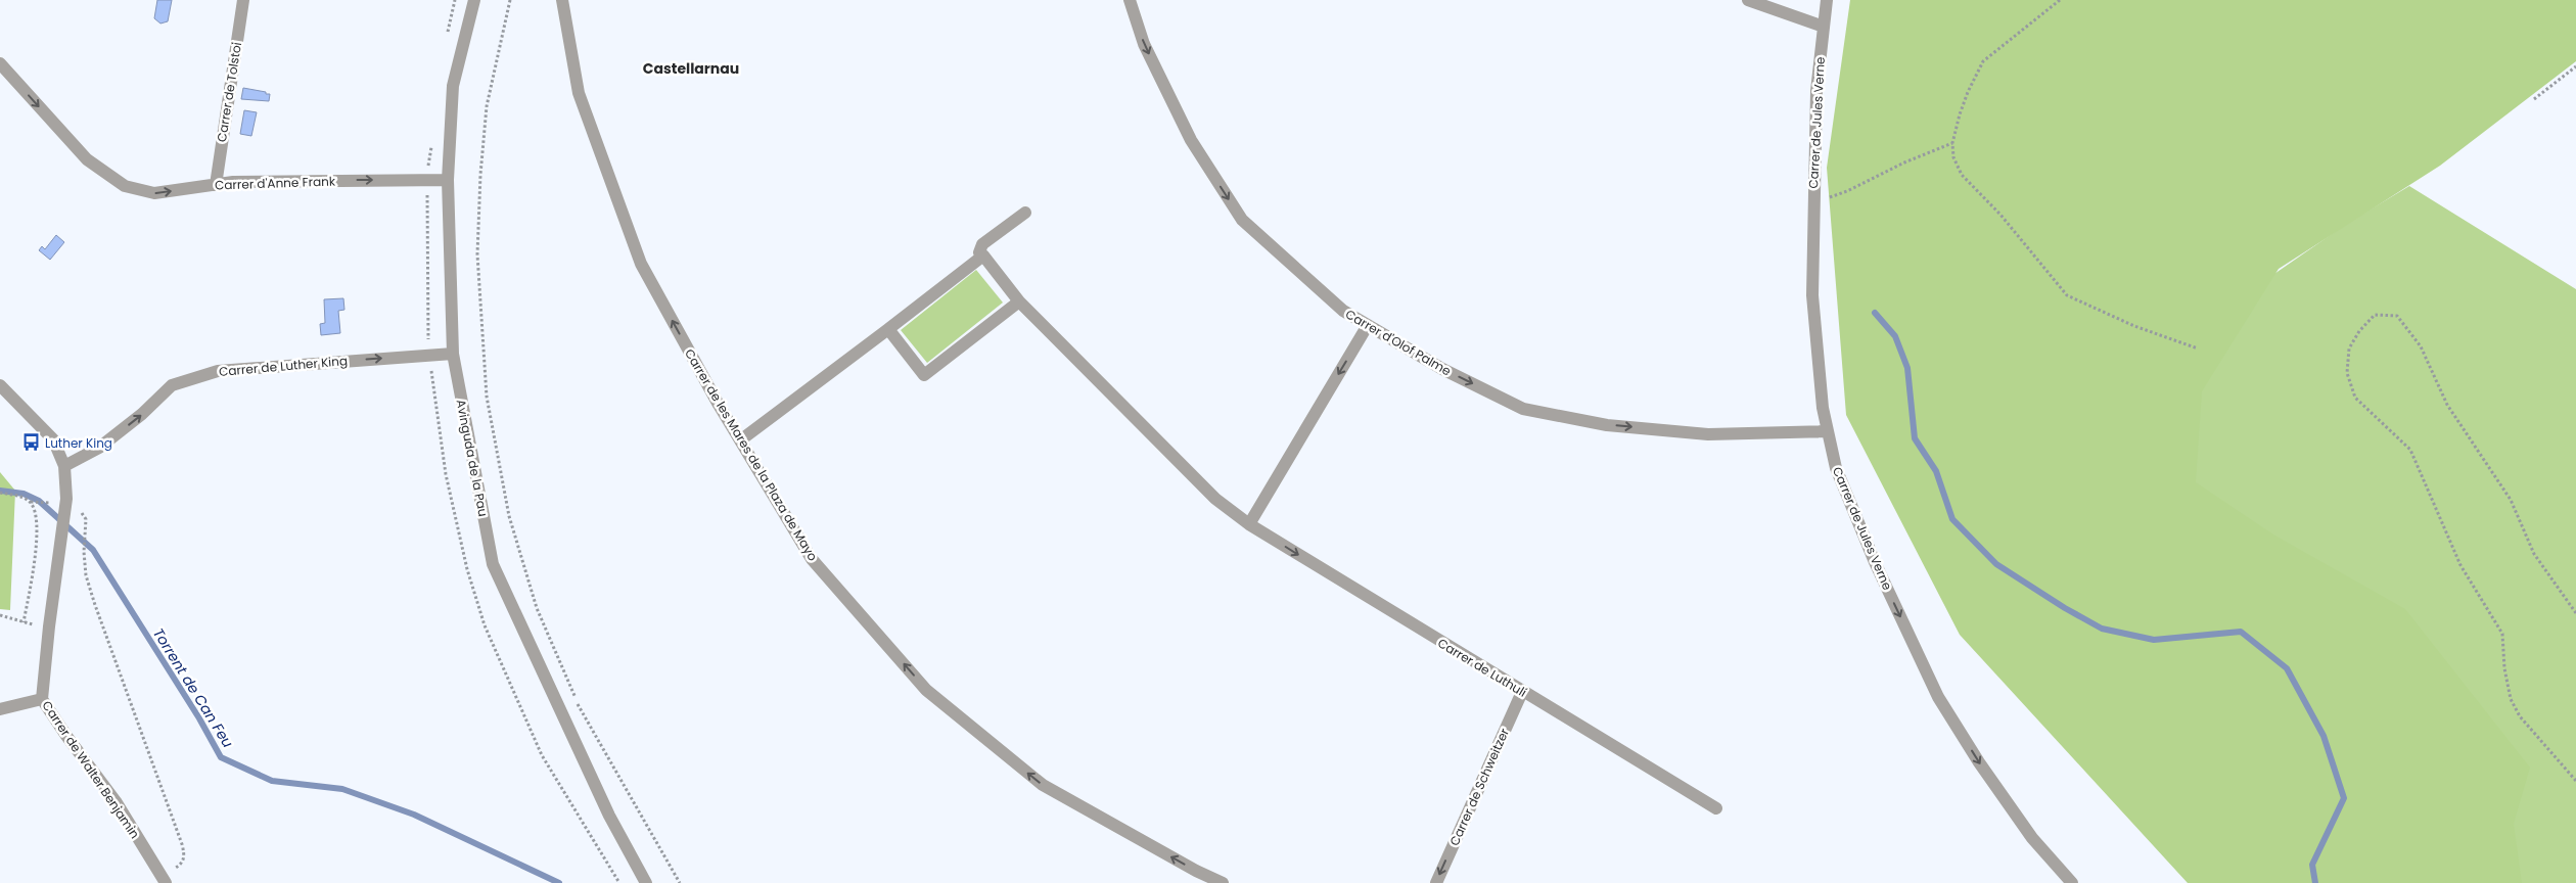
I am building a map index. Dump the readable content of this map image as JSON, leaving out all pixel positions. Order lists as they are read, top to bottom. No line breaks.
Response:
{"streets":{"street":["Carrer de Tolstoi","Carrer de Jules Verne","Carrer d'Anne Frank","Carrer d'Olof Palme","Carrer de Luther King","Carrer de les Mares de la Plaza de Mayo","Avinguda de la Pau","Carrer de Luthuli","Carrer de Walter Benjamin","Carrer de Schweitzer"]},"crossings":[["Carrer de Tolstoi","Carrer d'Anne Frank"],["Carrer de Jules Verne","Carrer d'Olof Palme"],["Carrer d'Anne Frank","Avinguda de la Pau"],["Carrer de Luther King","Avinguda de la Pau"],["Carrer de Luther King","Carrer de Walter Benjamin"],["Carrer de Luthuli","Carrer de Schweitzer"]],"one_way":["Carrer de Jules Verne","Carrer d'Anne Frank","Carrer d'Olof Palme","Carrer de Luther King","Carrer de les Mares de la Plaza de Mayo","Carrer de Schweitzer"],"districts":["Castellarnau"],"water":["Torrent de Can Feu"],"places":{"bus stop":["Luther King"]}}
